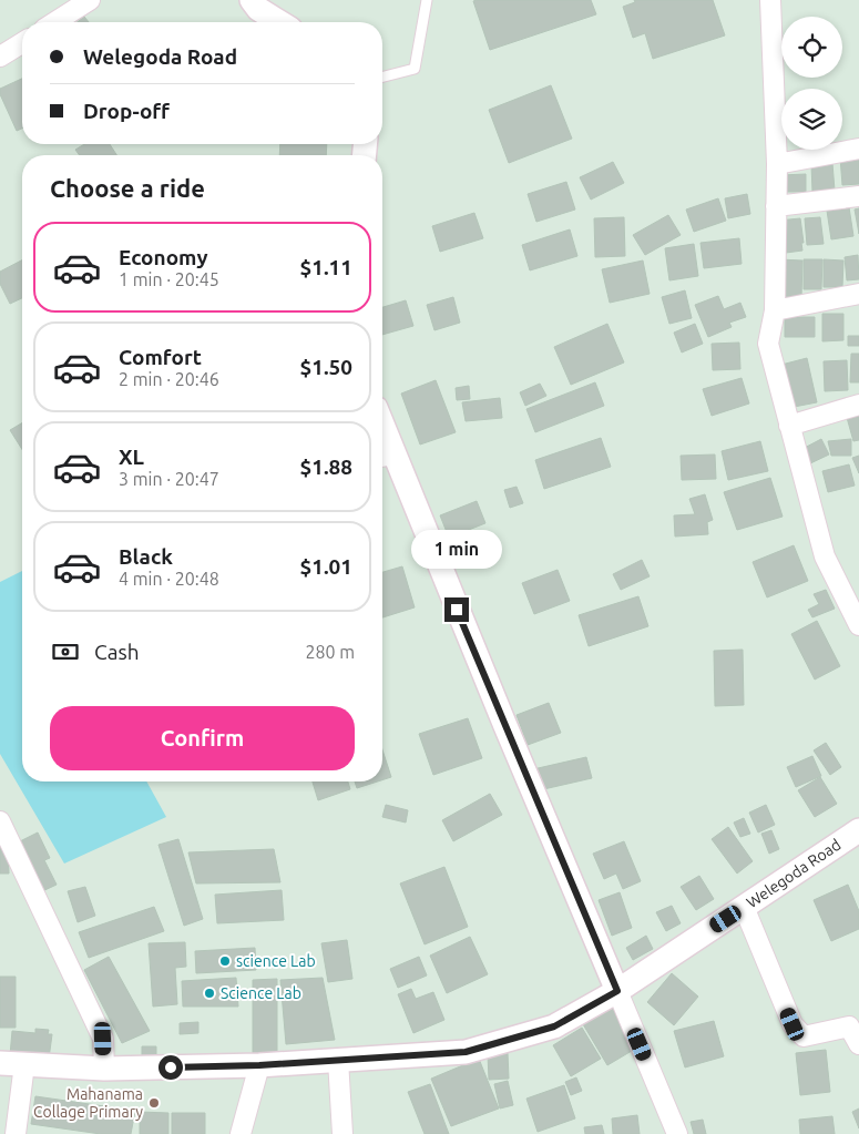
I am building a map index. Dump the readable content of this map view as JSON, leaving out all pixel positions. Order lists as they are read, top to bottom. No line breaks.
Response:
{"streets":{"street":["Welegoda Road"]},"places":["science Lab","Science Lab","Mahanama Collage Primary"],"page":{"banner":["Welegoda Road","Drop-off"],"heading":"Choose a ride","list":[{"name":"Economy","note":"1 min · 20:45","value":"$1.11"},{"name":"Comfort","note":"2 min · 20:46","value":"$1.50"},{"name":"XL","note":"3 min · 20:47","value":"$1.88"},{"name":"Black","note":"4 min · 20:48","value":"$1.01"}],"bubble":"1 min","pay":["Cash","280 m"],"buttons":"Confirm"}}
